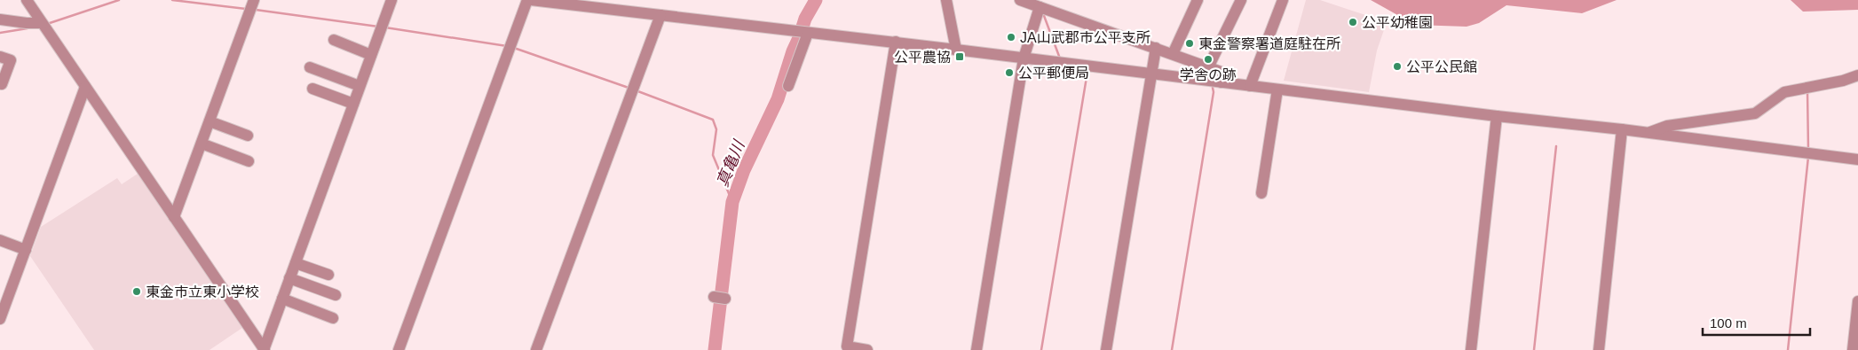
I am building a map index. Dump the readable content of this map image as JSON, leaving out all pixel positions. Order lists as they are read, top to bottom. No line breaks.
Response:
{"water":["真亀川"],"places":{"other":["公平幼稚園","JA山武郡市公平支所","東金警察署道庭駐在所","学舎の跡","公平公民館","公平郵便局","東金市立東小学校"],"transit":["公平農協"]},"scale_bar":"100 m"}
